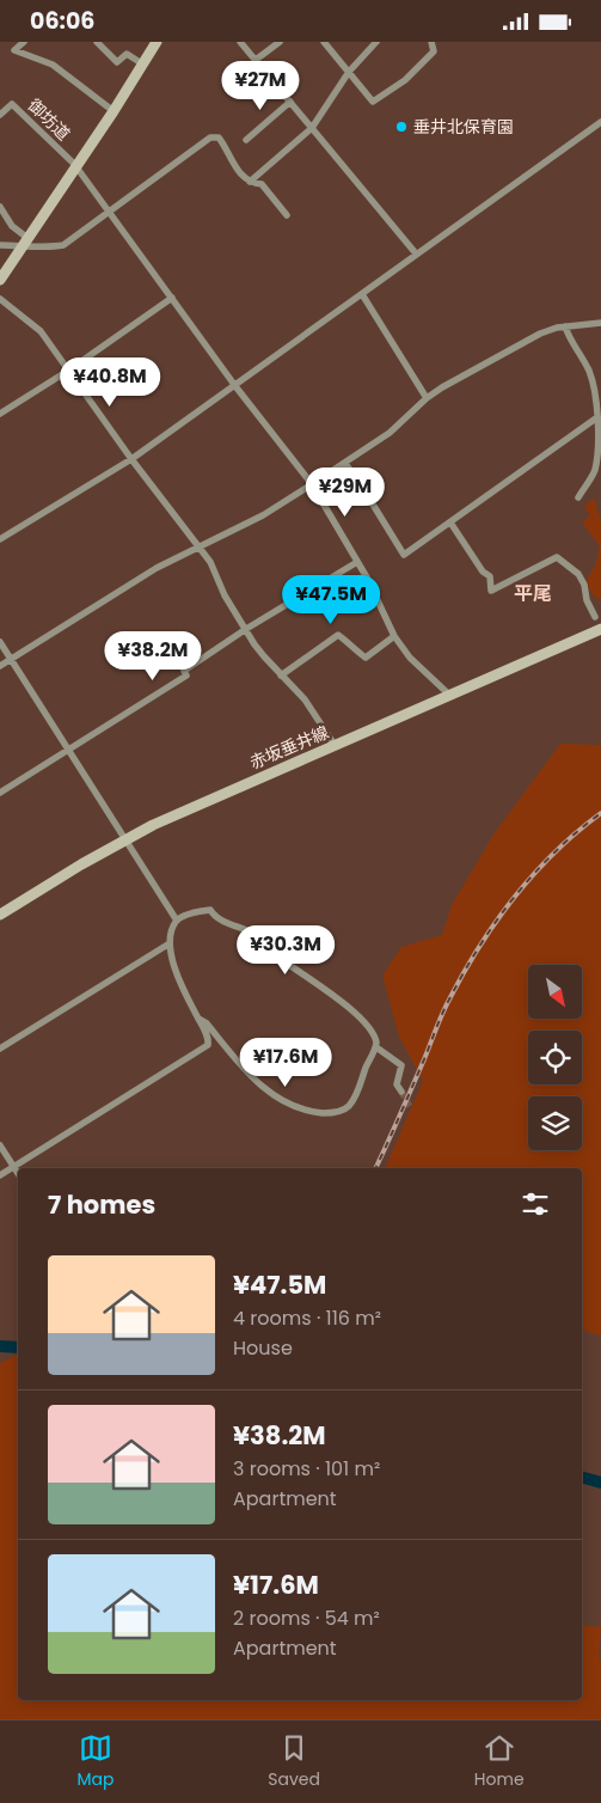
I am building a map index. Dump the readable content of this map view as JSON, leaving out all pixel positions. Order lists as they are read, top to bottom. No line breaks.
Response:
{"streets":{"main road":["赤坂垂井線"],"street":["御坊道"]},"districts":["平尾"],"places":["垂井北保育園"],"north":"bottom right","page":{"status":"06:06","price":["¥27M","¥40.8M","¥29M","¥47.5M","¥38.2M","¥30.3M","¥17.6M"],"heading":"7 homes","list":[{"name":"¥47.5M","note":"4 rooms · 116 m² · House"},{"name":"¥38.2M","note":"3 rooms · 101 m² · Apartment"},{"name":"¥17.6M","note":"2 rooms · 54 m² · Apartment"}],"tabs":["Map","Saved","Home"]}}
